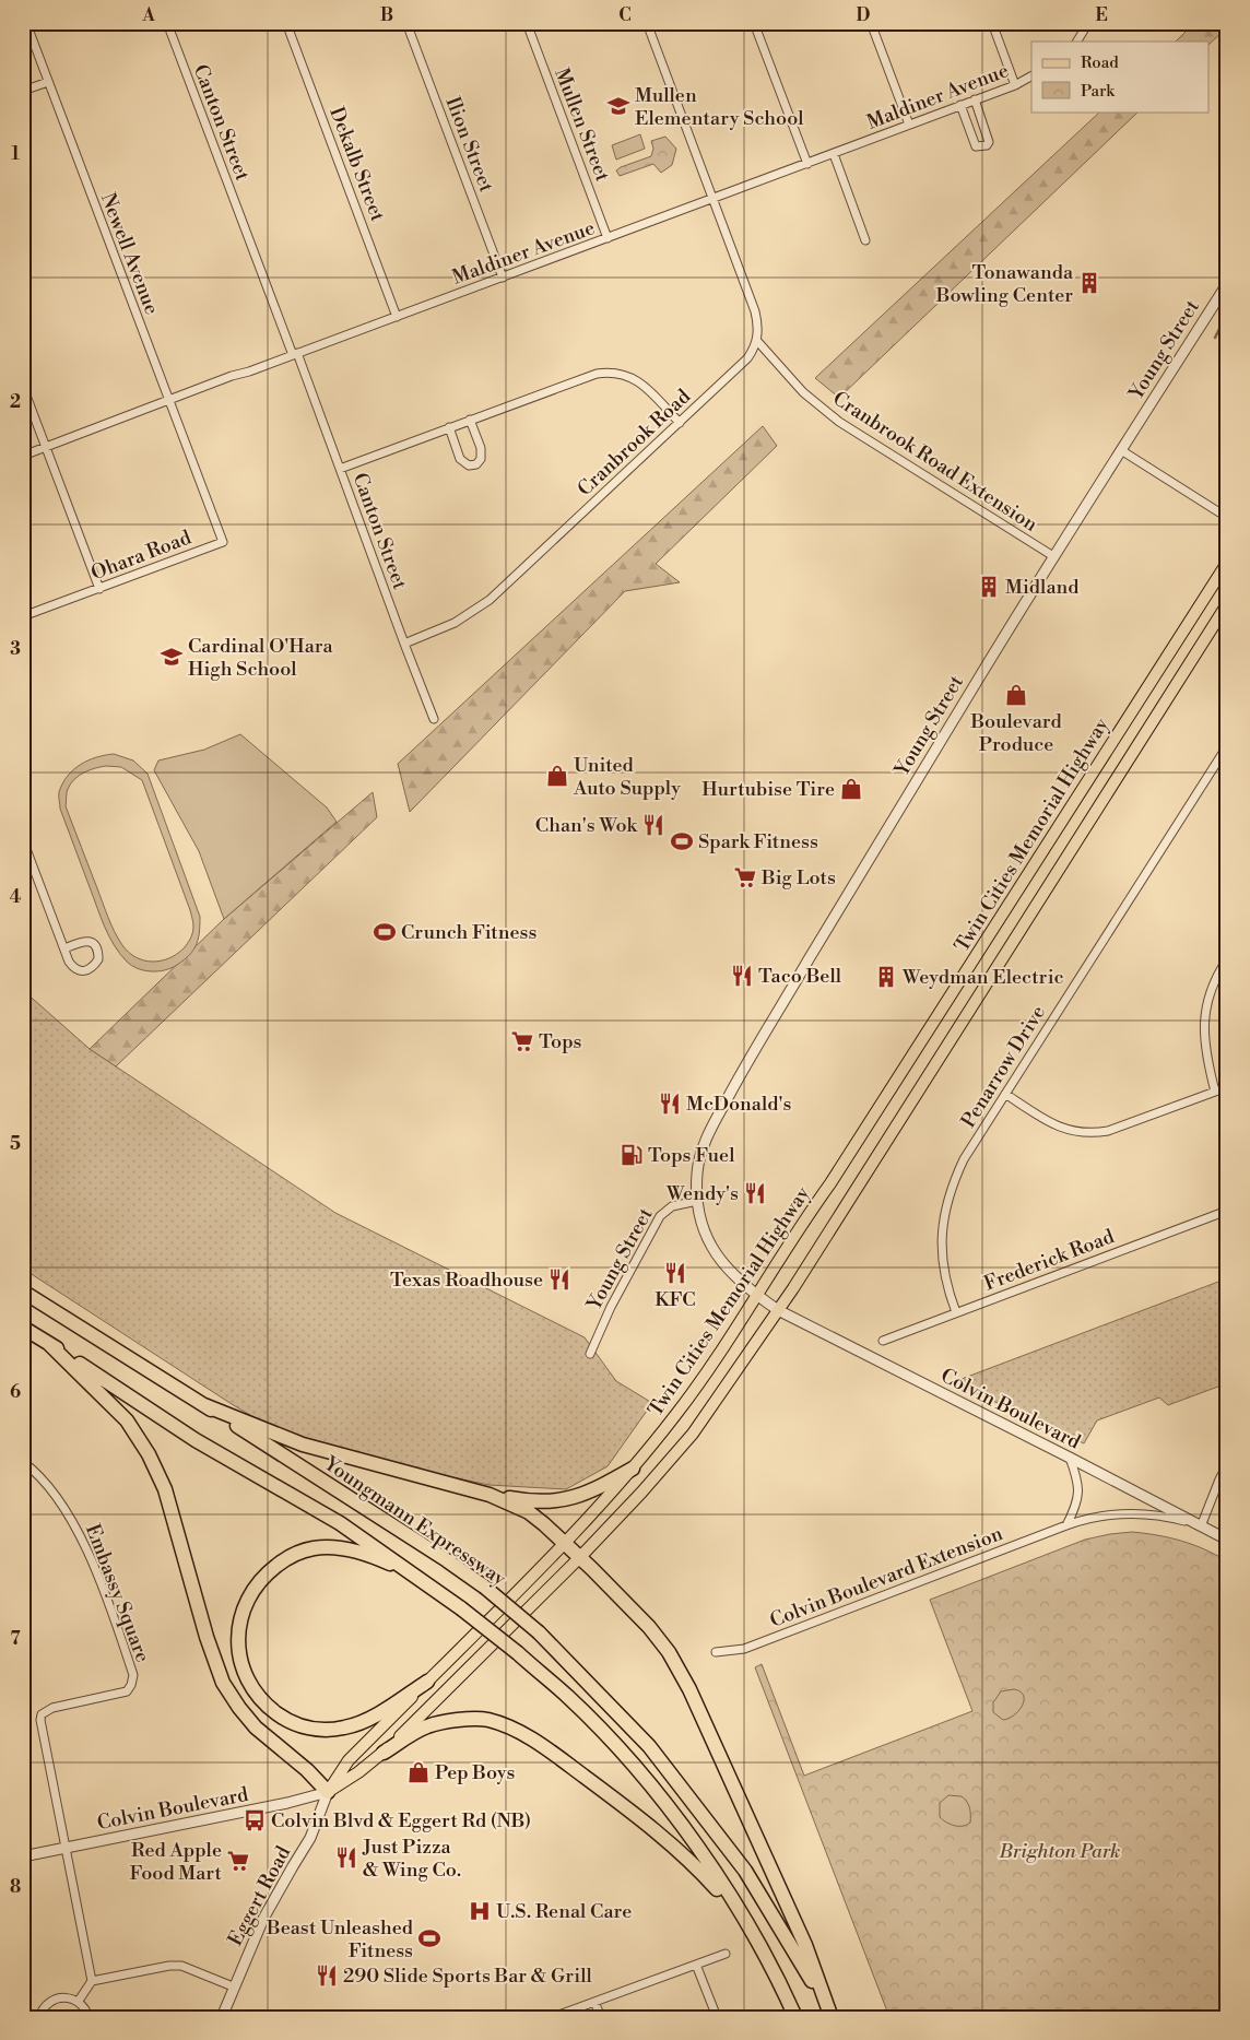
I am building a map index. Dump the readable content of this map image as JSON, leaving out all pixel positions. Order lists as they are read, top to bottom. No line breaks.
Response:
{"streets":{"highway":["Youngmann Expressway"],"main road":["Twin Cities Memorial Highway"],"street":["Maldiner Avenue","Canton Street","Mullen Street","Ilion Street","Dekalb Street","Newell Avenue","Young Street","Cranbrook Road","Cranbrook Road Extension","Ohara Road","Penarrow Drive","Frederick Road","Colvin Boulevard","Colvin Boulevard Extension","Embassy Square","Eggert Road"]},"crossings":[["Maldiner Avenue","Canton Street"],["Maldiner Avenue","Mullen Street"],["Maldiner Avenue","Ilion Street"],["Maldiner Avenue","Dekalb Street"],["Maldiner Avenue","Newell Avenue"],["Canton Street","Cranbrook Road"],["Newell Avenue","Ohara Road"],["Young Street","Cranbrook Road Extension"],["Young Street","Twin Cities Memorial Highway"],["Young Street","Colvin Boulevard"],["Cranbrook Road","Cranbrook Road Extension"],["Twin Cities Memorial Highway","Colvin Boulevard"],["Twin Cities Memorial Highway","Eggert Road"],["Penarrow Drive","Frederick Road"],["Colvin Boulevard","Colvin Boulevard Extension"],["Colvin Boulevard","Embassy Square"],["Colvin Boulevard","Eggert Road"]],"parks":["Brighton Park"],"places":{"school or university":["Mullen Elementary School","Cardinal O'Hara High School"],"building":["Tonawanda Bowling Center","Midland","Weydman Electric"],"shop":["Boulevard Produce","United Auto Supply","Hurtubise Tire","Pep Boys"],"restaurant":["Chan's Wok","Taco Bell","McDonald's","Wendy's","KFC","Texas Roadhouse","Just Pizza & Wing Co.","290 Slide Sports Bar & Grill"],"sports":["Spark Fitness","Crunch Fitness","Beast Unleashed Fitness"],"supermarket":["Big Lots","Tops","Red Apple Food Mart"],"fuel station":["Tops Fuel"],"bus stop":["Colvin Blvd & Eggert Rd (NB)"],"hospital":["U.S. Renal Care"]},"legend":["Road","Park"],"grid":{"columns":["A","B","C","D","E"],"rows":["1","2","3","4","5","6","7","8"]}}
